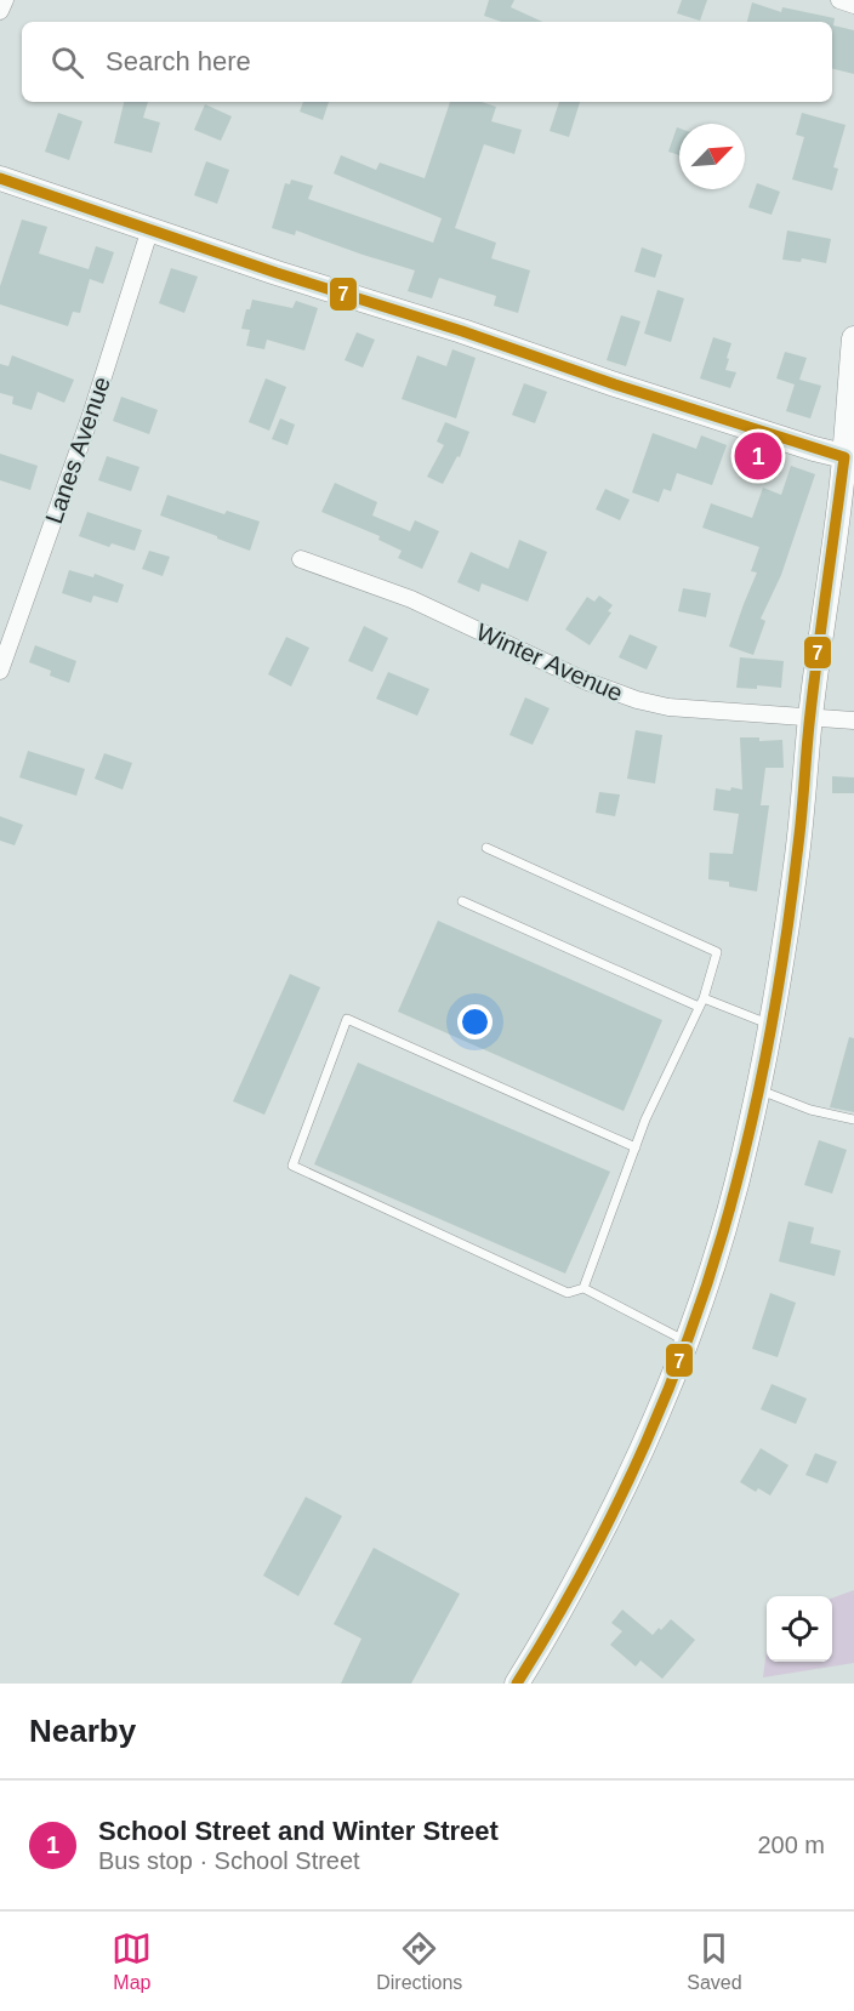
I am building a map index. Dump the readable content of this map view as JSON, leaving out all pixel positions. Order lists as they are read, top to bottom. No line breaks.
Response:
{"streets":{"street":["Lanes Avenue","Winter Avenue"]},"lines":["transit line 7"],"north":"top right","page":{"search":"Search here","pins":"1","heading":"Nearby","list":[{"mark":"1","name":"School Street and Winter Street","note":"Bus stop · School Street","value":"200 m"}],"nav":["Map","Directions","Saved"]}}
